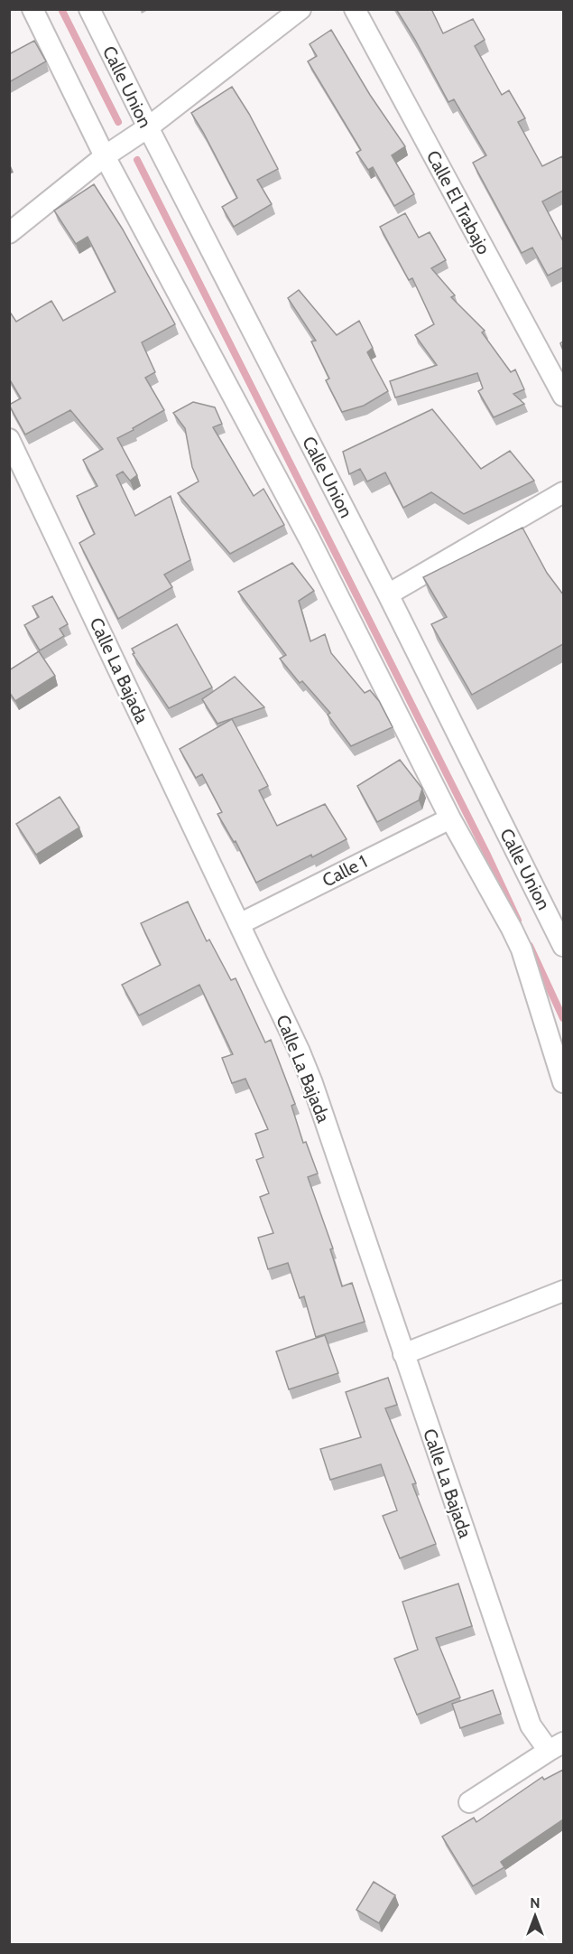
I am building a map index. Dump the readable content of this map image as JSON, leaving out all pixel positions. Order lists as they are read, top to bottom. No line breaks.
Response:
{"streets":{"street":["Calle Union","Calle El Trabajo","Calle La Bajada","Calle 1"]},"crossings":[["Calle La Bajada","Calle 1"]],"north":"top"}
